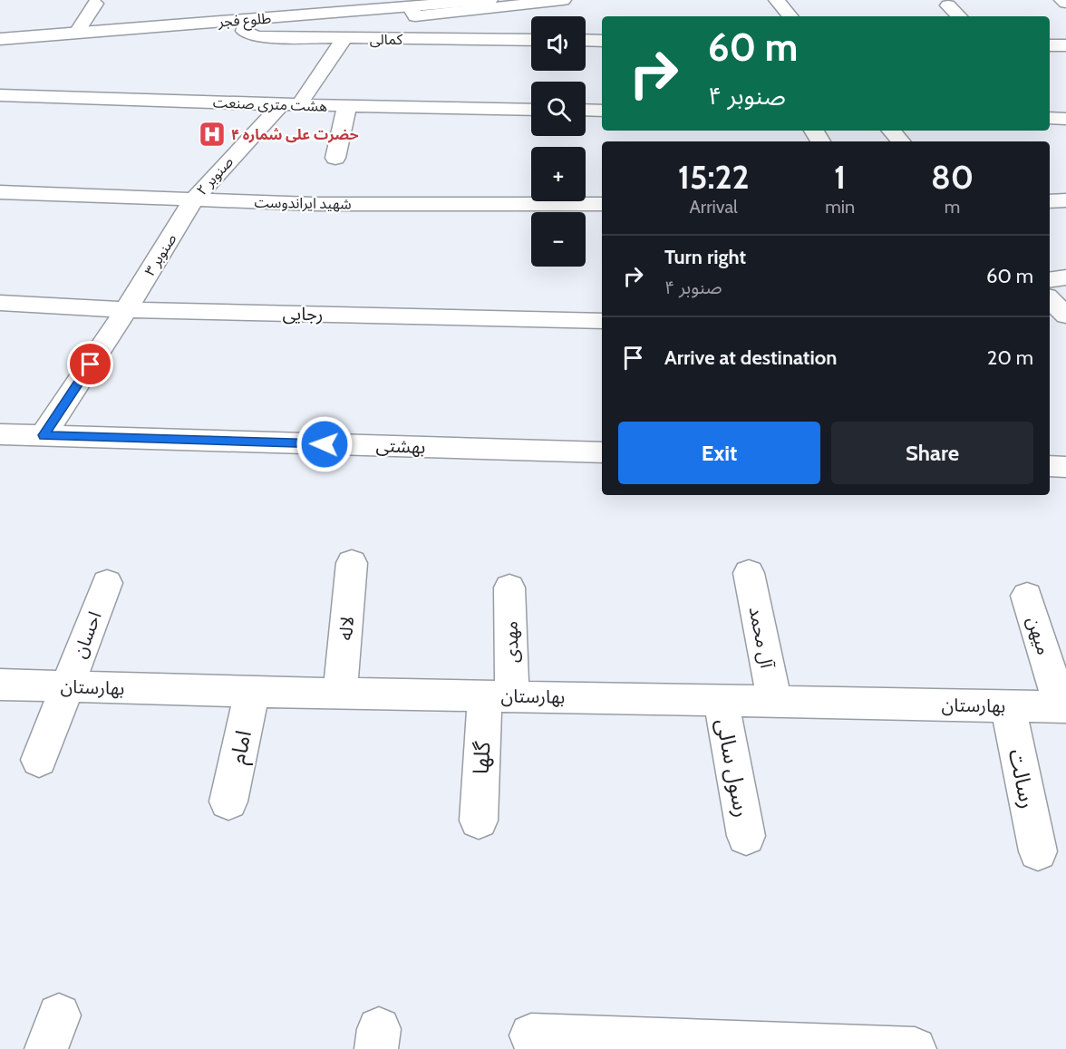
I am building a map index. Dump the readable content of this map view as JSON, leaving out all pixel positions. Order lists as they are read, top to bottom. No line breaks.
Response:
{"streets":{"street":["طلوع فجر","کمالی","هشت متری صنعت","صنوبر ۲","شهید ایراندوست","صنوبر ۳","رجایی","بهشتی","لاله","احسان","میهن","آل محمد","مهدی","بهارستان","امام","گلها","رسول سالی","رسالت"]},"crossings":[["طلوع فجر","کمالی"],["هشت متری صنعت","صنوبر ۲"],["صنوبر ۲","شهید ایراندوست"],["صنوبر ۲","صنوبر ۳"],["شهید ایراندوست","صنوبر ۳"],["صنوبر ۳","رجایی"],["صنوبر ۳","بهشتی"],["لاله","بهارستان"],["احسان","بهارستان"],["میهن","بهارستان"],["آل محمد","بهارستان"],["مهدی","بهارستان"],["مهدی","گلها"],["بهارستان","امام"],["بهارستان","گلها"],["بهارستان","رسول سالی"],["بهارستان","رسالت"]],"places":{"hospital":["حضرت علی شماره ۴"]},"page":{"map_buttons":["+","−"],"turn":["60 m","صنوبر ۴"],"eta":["15:22","Arrival","1","min","80","m"],"list":[{"name":"Turn right","note":"صنوبر ۴","value":"60 m"},{"name":"Arrive at destination","value":"20 m"}],"buttons":["Exit","Share"]}}
